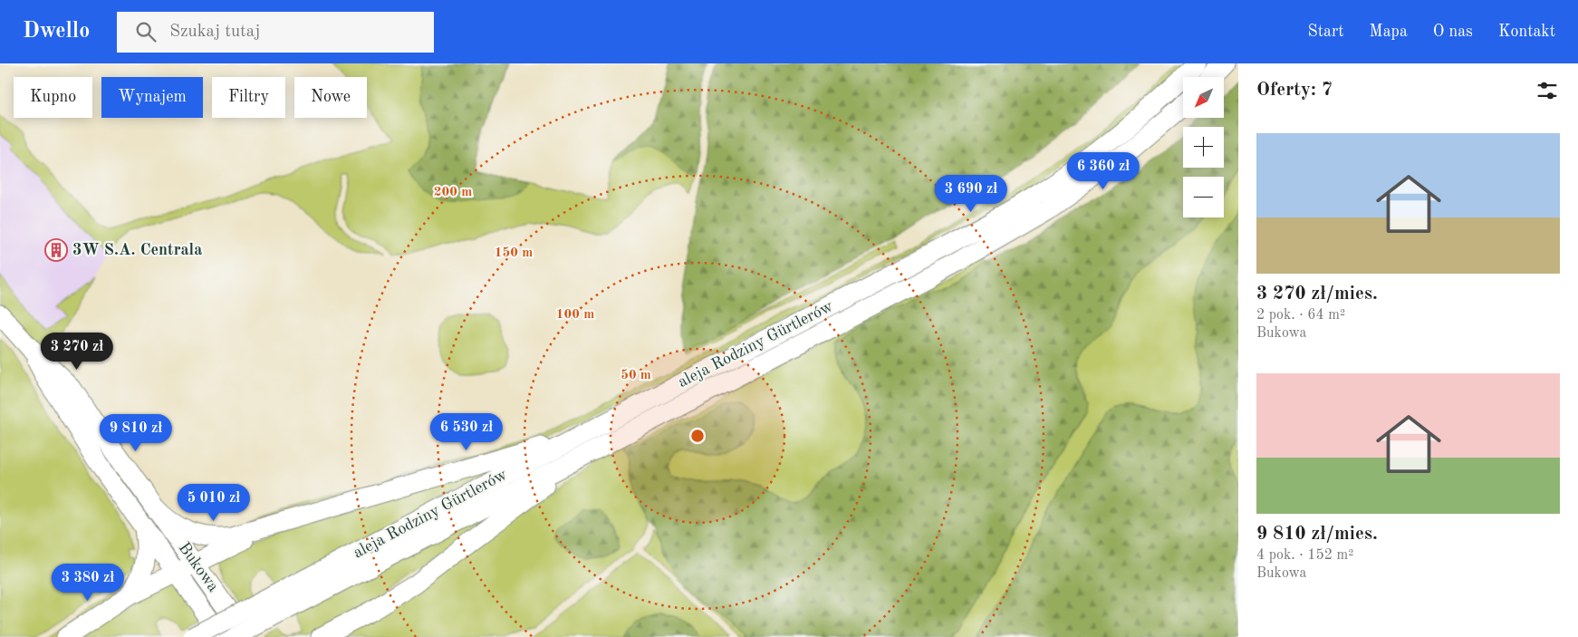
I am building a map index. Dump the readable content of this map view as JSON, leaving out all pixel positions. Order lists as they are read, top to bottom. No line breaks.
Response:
{"streets":{"main road":["aleja Rodziny Gürtlerów","Bukowa"]},"places":{"building":["3W S.A. Centrala"]},"north":"bottom left","page":{"header":"Dwello","search":"Szukaj tutaj","nav":["Start","Mapa","O nas","Kontakt"],"heading":"Oferty: 7","map_buttons":["+","−"],"chip":["Kupno","Wynajem","Filtry","Nowe"],"list":[{"name":"3 270 zł/mies.","note":"2 pok. · 64 m² · Bukowa"},{"name":"9 810 zł/mies.","note":"4 pok. · 152 m² · Bukowa"}],"price":["6 360 zł","3 690 zł","3 270 zł","6 530 zł","9 810 zł","5 010 zł","3 380 zł"]},"rings":["200 m","150 m","100 m","50 m"]}
